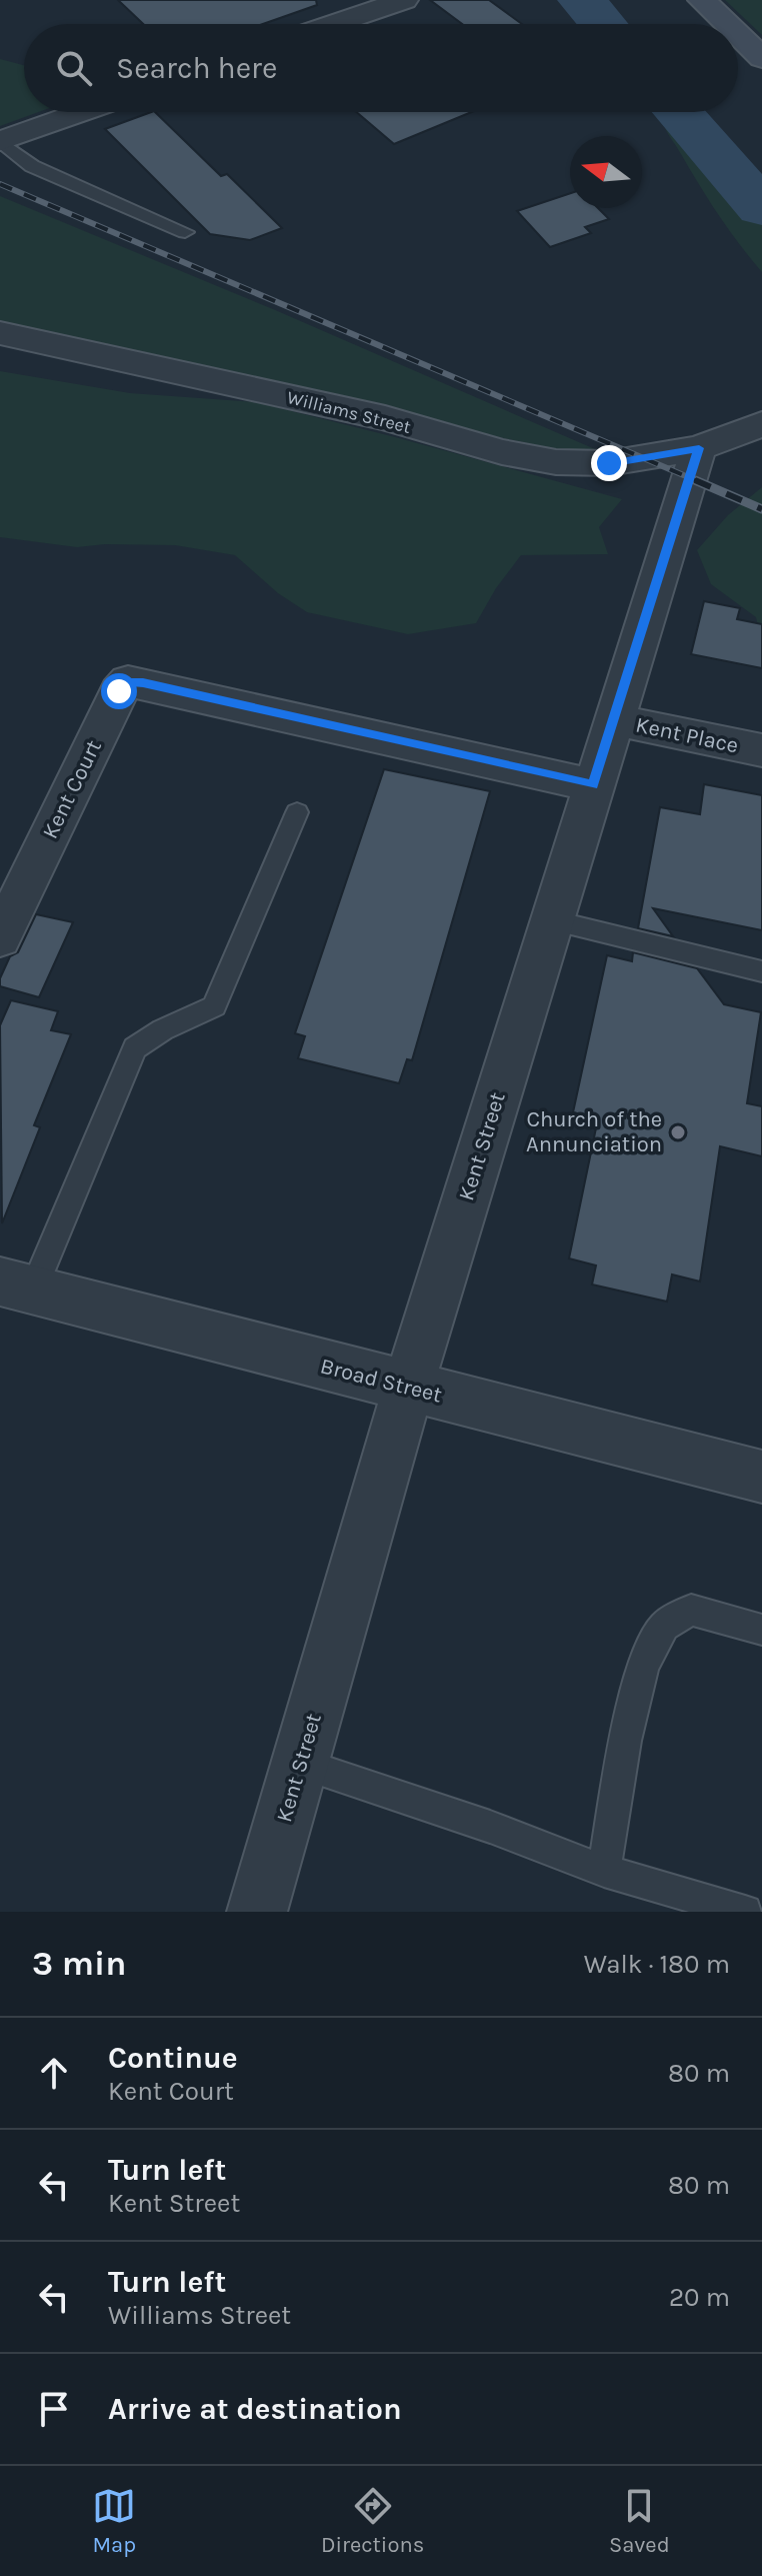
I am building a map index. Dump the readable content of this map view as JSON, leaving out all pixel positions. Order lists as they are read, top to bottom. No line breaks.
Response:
{"streets":{"street":["Williams Street","Kent Place","Kent Court","Kent Street","Broad Street"]},"crossings":[["Williams Street","Kent Street"],["Kent Place","Kent Street"],["Kent Court","Kent Street"],["Kent Street","Broad Street"]],"places":["Church of the Annunciation"],"north":"left","page":{"search":"Search here","heading":["3 min","Walk · 180 m"],"list":[["Continue","Kent Court","80 m"],["Turn left","Kent Street","80 m"],["Turn left","Williams Street","20 m"],"Arrive at destination"],"nav":["Map","Directions","Saved"]}}
